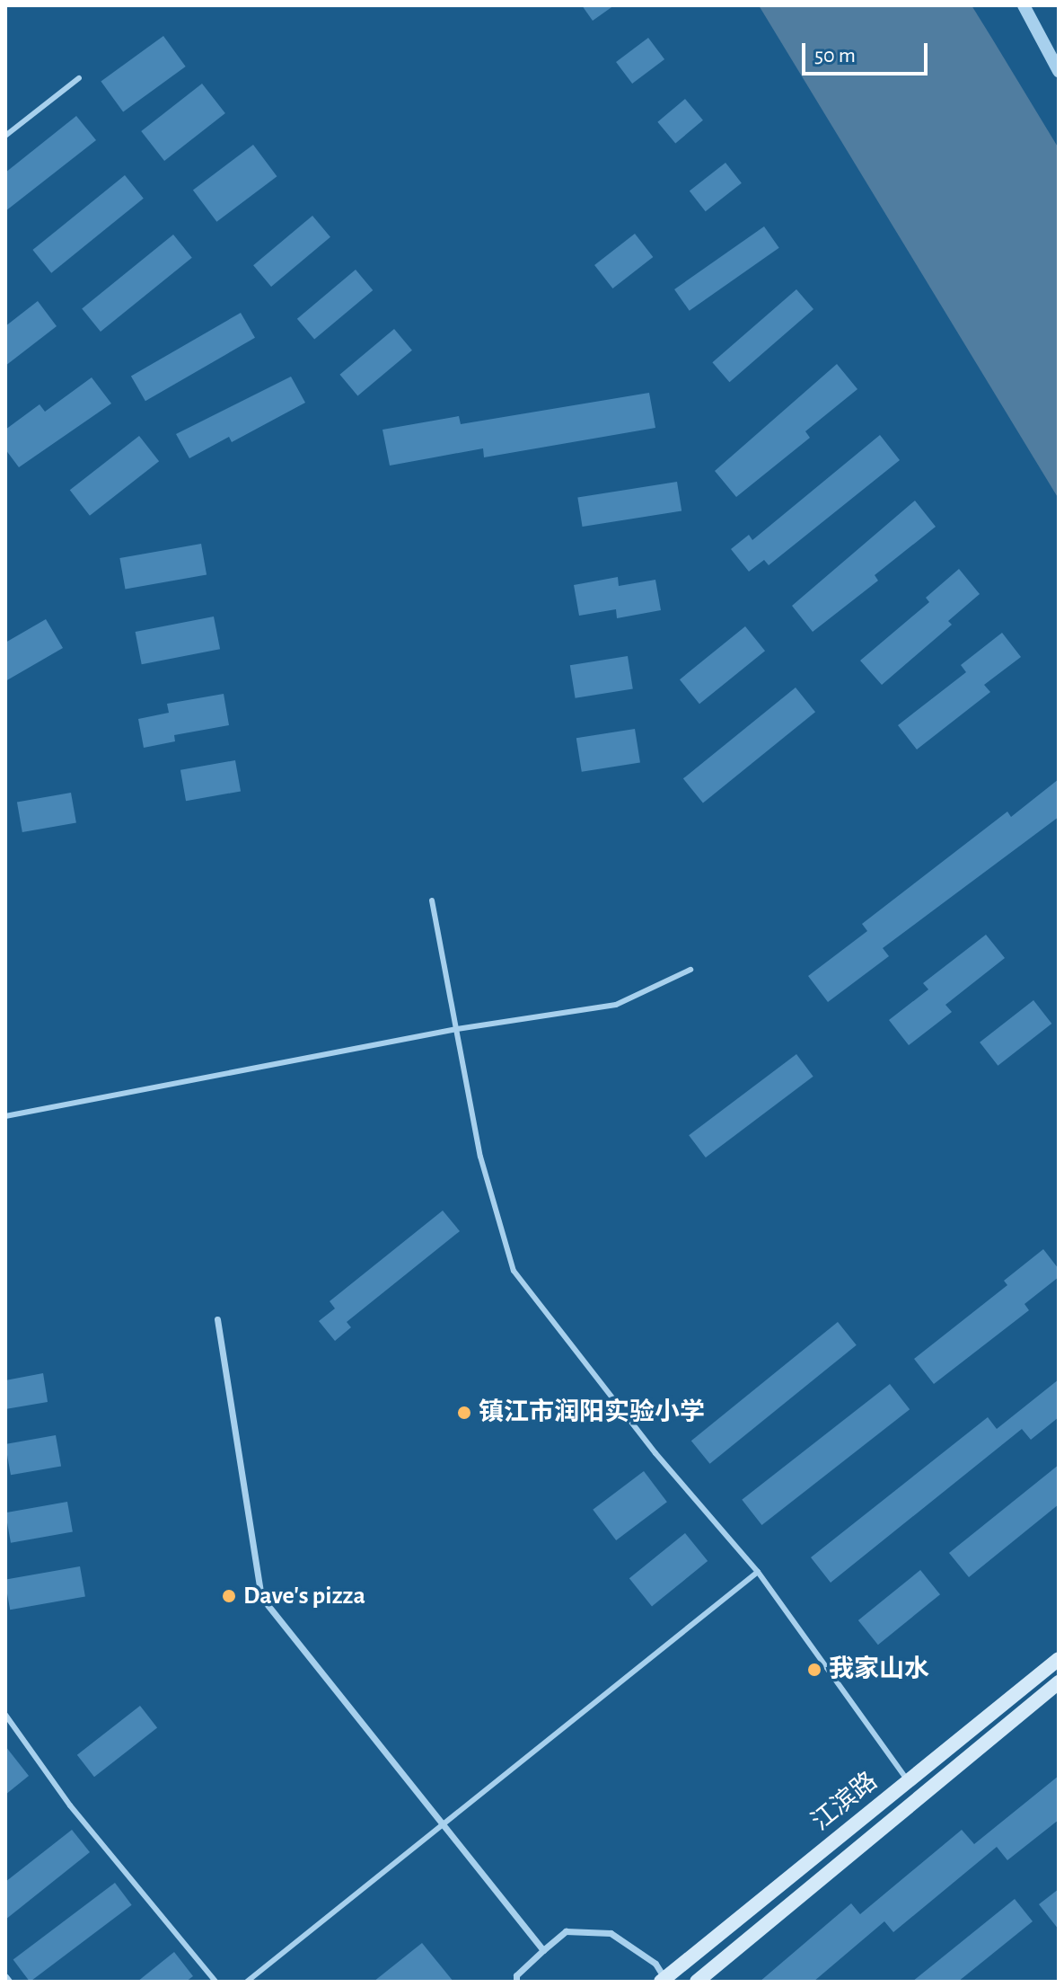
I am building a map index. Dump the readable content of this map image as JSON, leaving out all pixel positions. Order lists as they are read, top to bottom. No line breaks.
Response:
{"streets":{"main road":["江滨路"]},"places":["镇江市润阳实验小学","Dave's pizza","我家山水"],"scale_bar":"50 m"}
